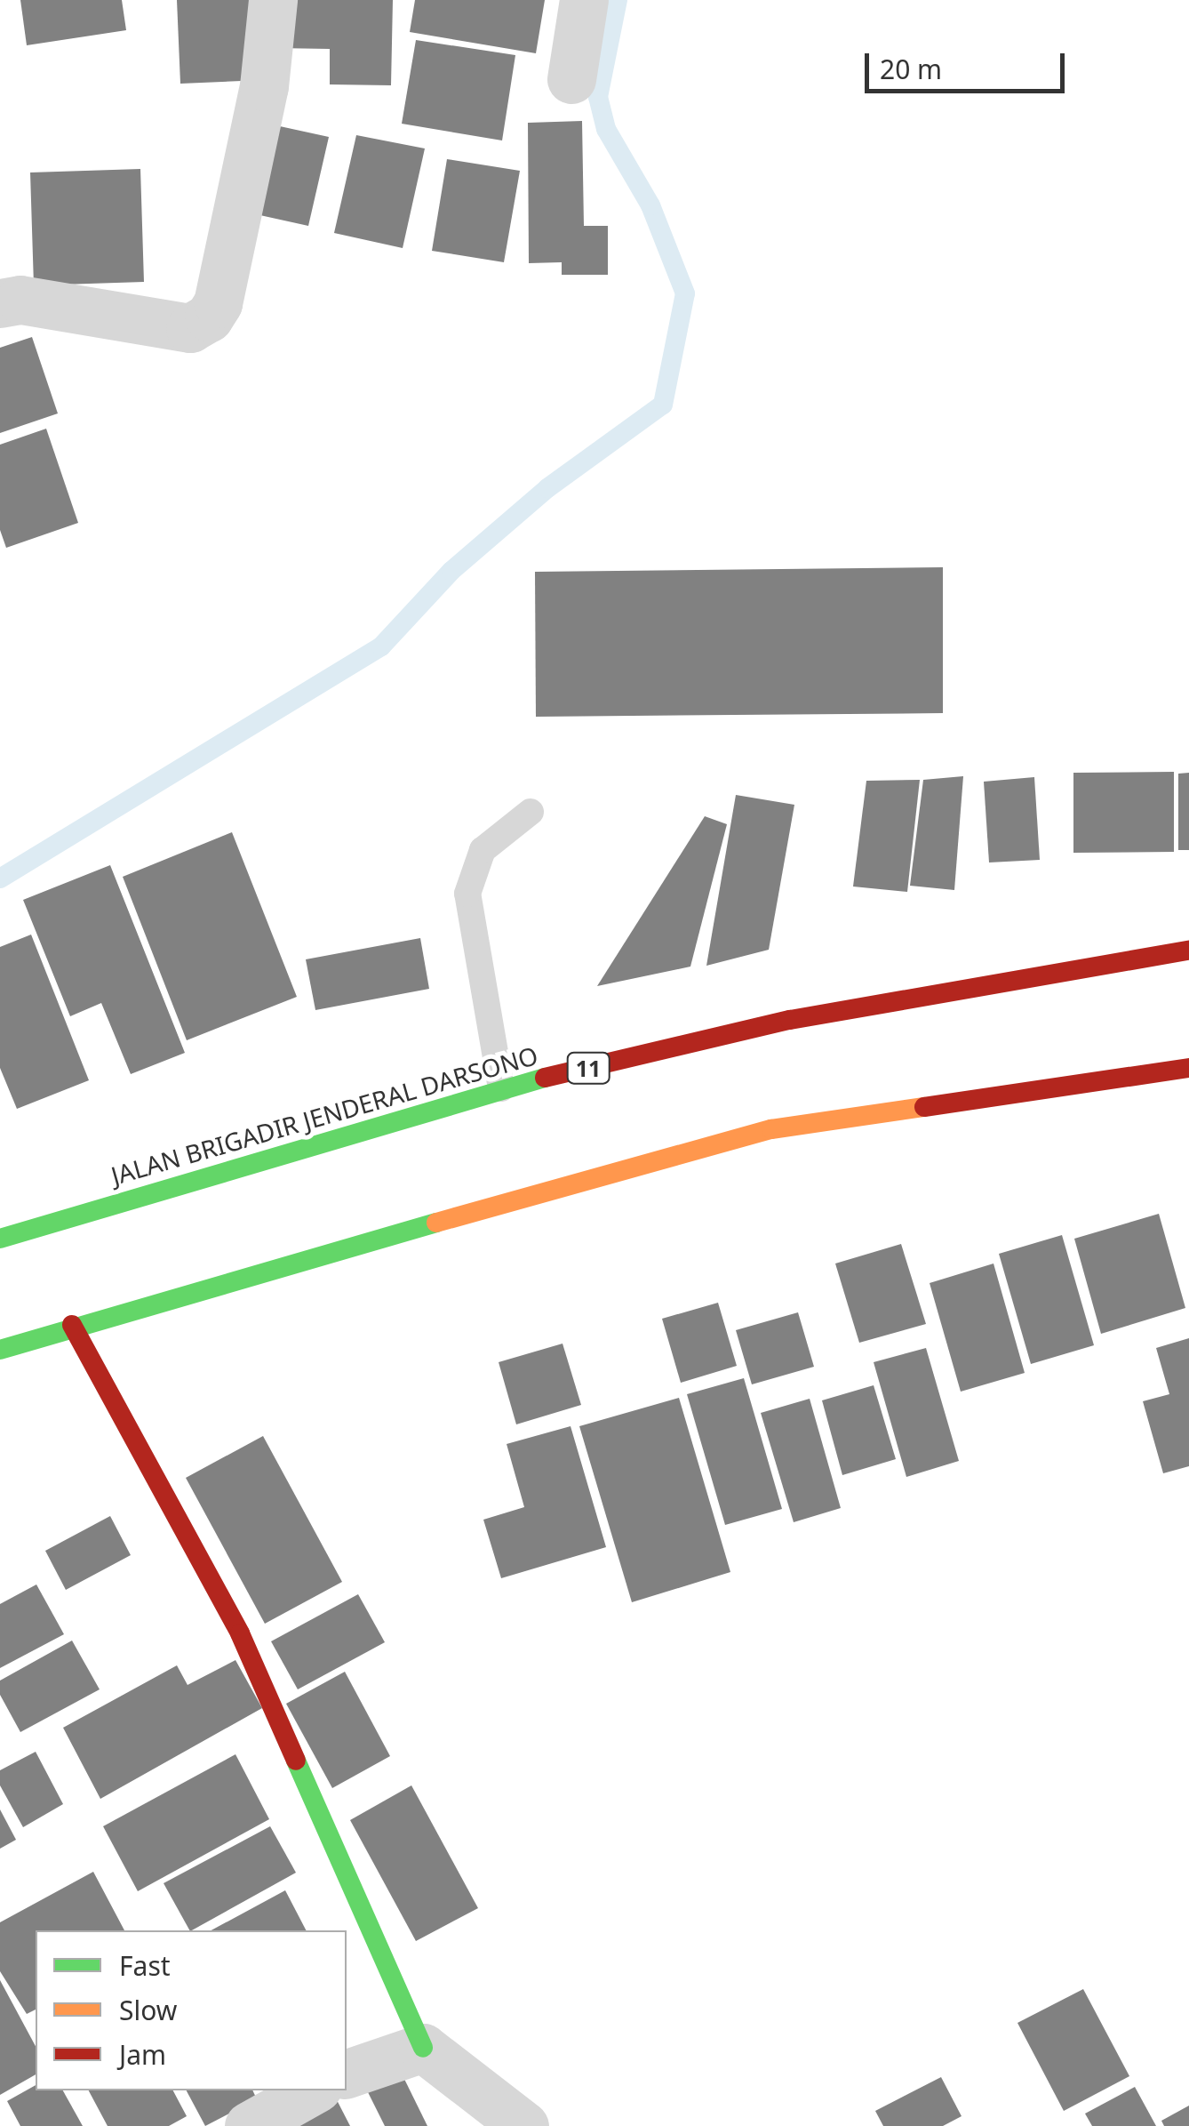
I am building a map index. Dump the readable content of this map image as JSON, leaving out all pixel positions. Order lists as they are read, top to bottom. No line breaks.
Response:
{"streets":{"main road":["11","JALAN BRIGADIR JENDERAL DARSONO"]},"legend":["Fast","Slow","Jam"],"scale_bar":"20 m"}
